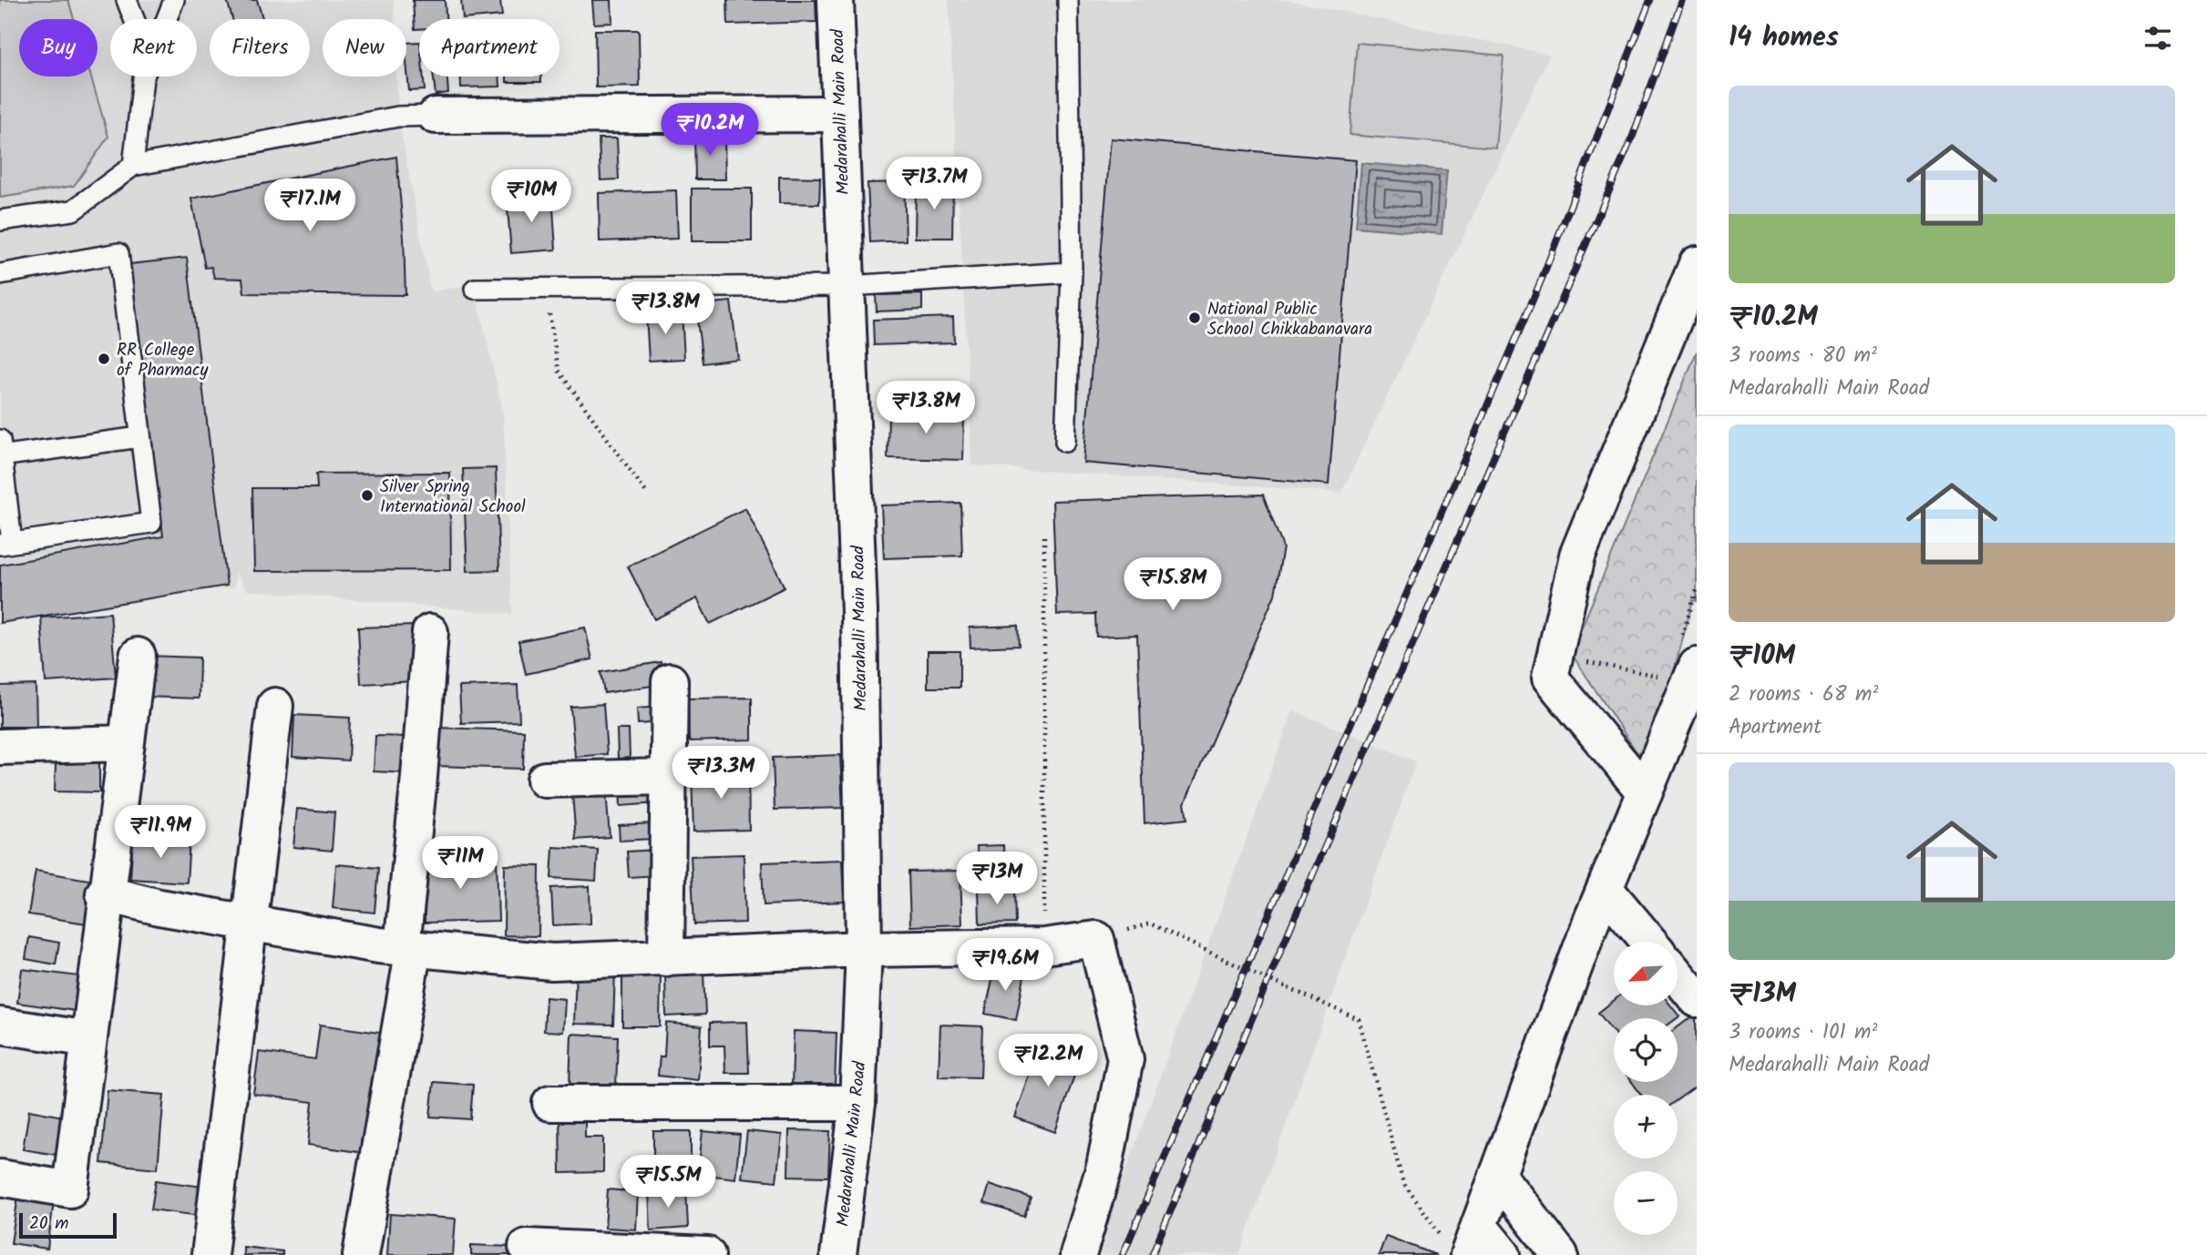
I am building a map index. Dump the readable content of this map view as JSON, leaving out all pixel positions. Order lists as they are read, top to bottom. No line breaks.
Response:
{"streets":{"street":["Medarahalli Main Road"]},"places":["National Public School Chikkabanavara","RR College of Pharmacy","Silver Spring International School"],"scale_bar":"20 m","north":"bottom left","page":{"heading":"14 homes","chip":["Buy","Rent","Filters","New","Apartment"],"list":[{"name":"₹10.2M","note":"3 rooms · 80 m² · Medarahalli Main Road"},{"name":"₹10M","note":"2 rooms · 68 m² · Apartment"},{"name":"₹13M","note":"3 rooms · 101 m² · Medarahalli Main Road"}],"price":["₹10.2M","₹13.7M","₹10M","₹17.1M","₹13.8M","₹13.8M","₹15.8M","₹13.3M","₹11.9M","₹11M","₹13M","₹19.6M","₹12.2M","₹15.5M"],"map_buttons":["+","−"],"scale":"20 m"}}
